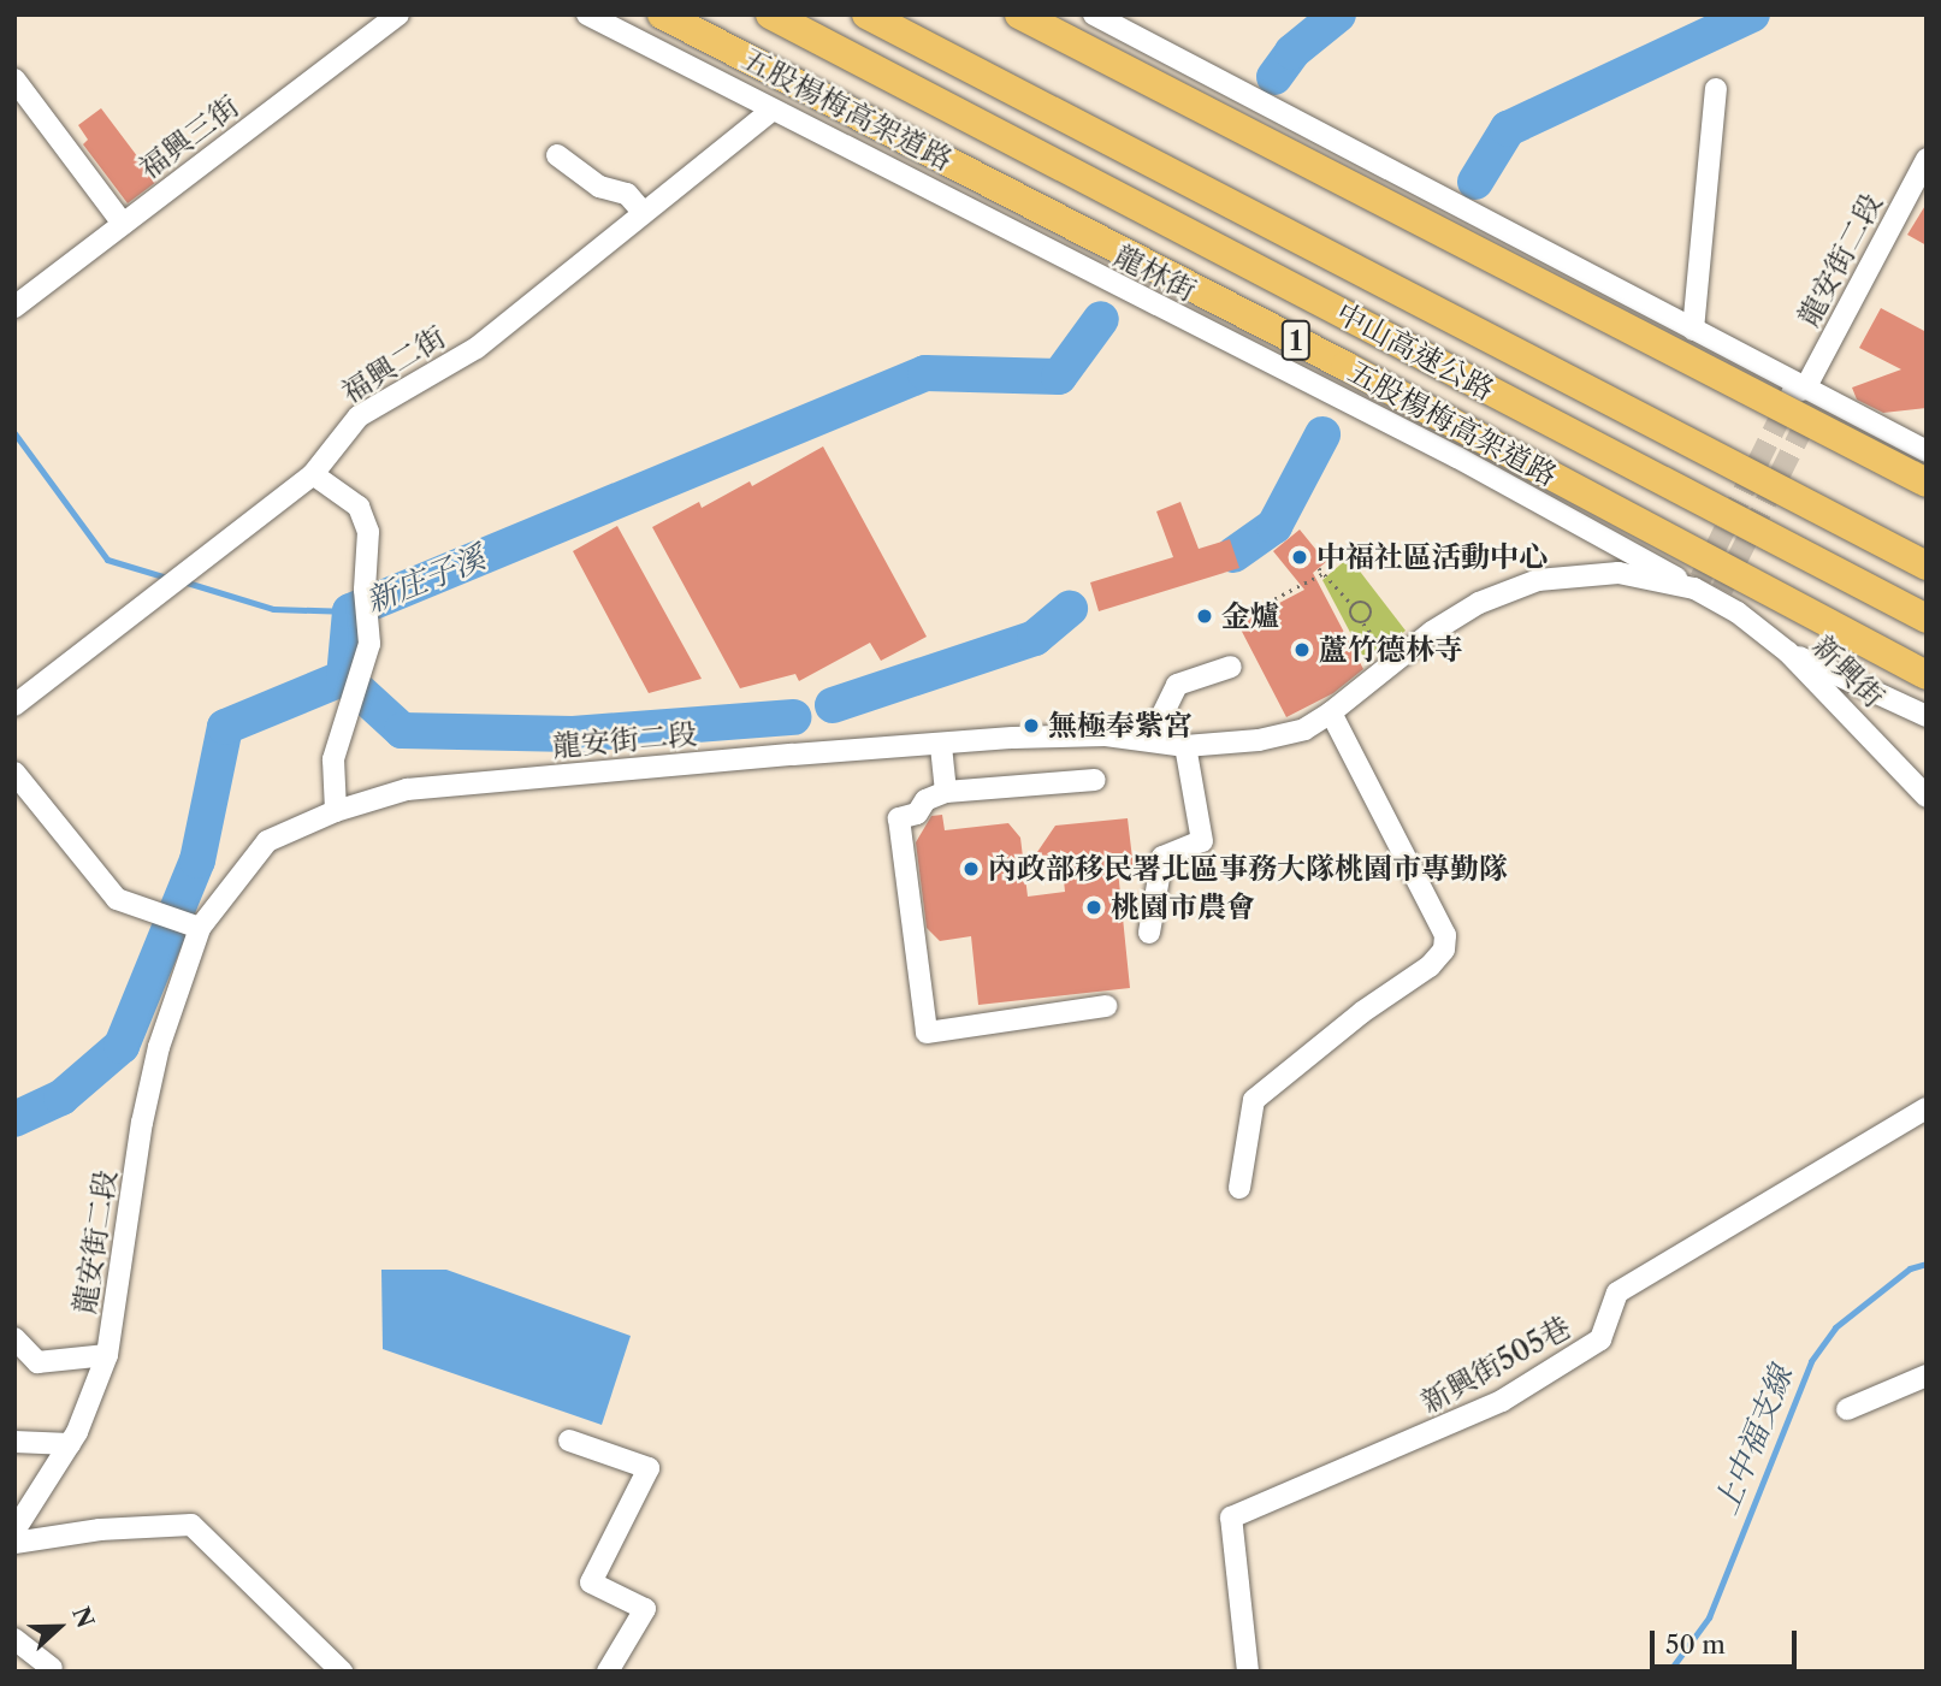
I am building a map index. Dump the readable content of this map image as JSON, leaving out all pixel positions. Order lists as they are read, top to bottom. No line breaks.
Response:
{"streets":{"highway":["五股楊梅高架道路","1","中山高速公路"],"street":["福興三街","龍安街二段","龍林街","福興二街","新興街","新興街505巷"]},"crossings":[["龍安街二段","龍林街"],["龍安街二段","新興街"],["龍林街","福興二街"]],"water":["新庄子溪","上中福支線"],"places":["中福社區活動中心","金爐","蘆竹德林寺","無極奉紫宮","內政部移民署北區事務大隊桃園市專勤隊","桃園市農會"],"scale_bar":"50 m","north":"right"}
